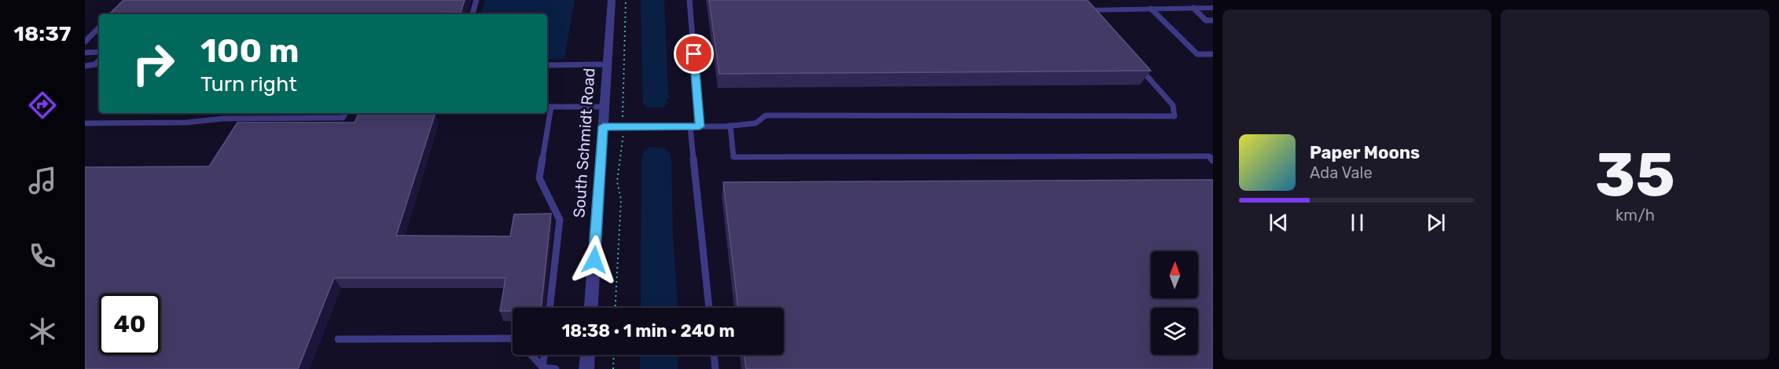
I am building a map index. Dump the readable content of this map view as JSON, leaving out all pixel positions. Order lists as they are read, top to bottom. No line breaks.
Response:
{"streets":{"street":["South Schmidt Road"]},"north":"top","page":{"tabs":"18:37","tile":["35","km/h"],"turn":["100 m","Turn right"],"song":["Paper Moons","Ada Vale"],"limit":"40","trip":"18:38 · 1 min · 240 m"}}
